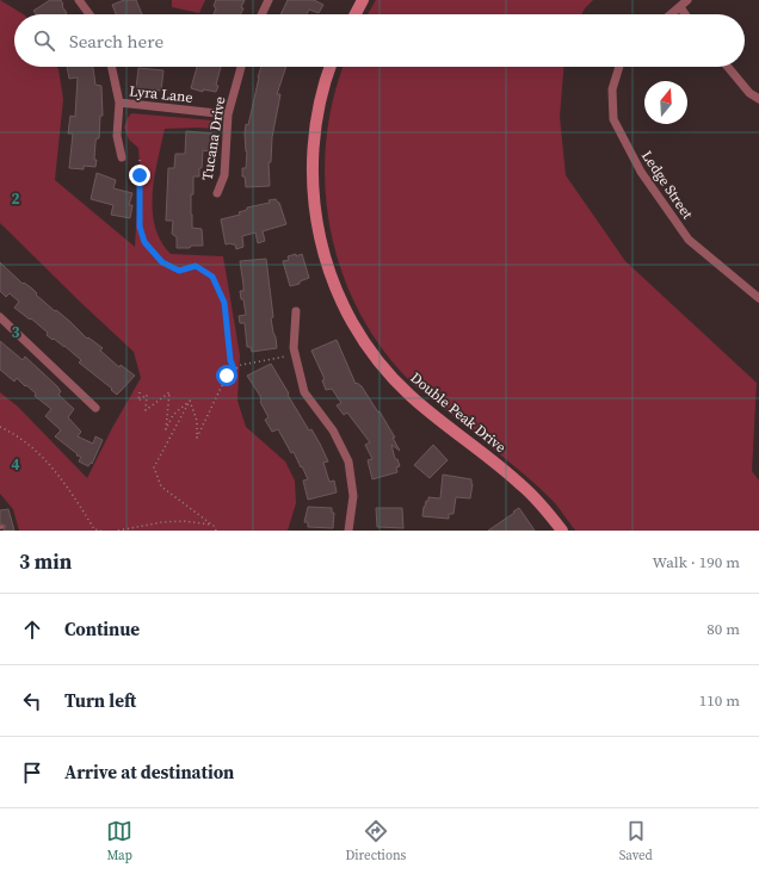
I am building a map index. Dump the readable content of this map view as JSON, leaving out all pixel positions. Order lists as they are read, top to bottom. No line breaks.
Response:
{"streets":{"street":["Lyra Lane","Tucana Drive","Ledge Street","Double Peak Drive"]},"crossings":[["Lyra Lane","Tucana Drive"]],"north":"top","page":{"search":"Search here","heading":["3 min","Walk · 190 m"],"list":[["Continue","80 m"],["Turn left","110 m"],"Arrive at destination"],"nav":["Map","Directions","Saved"]},"grid":{"rows":["2","3","4"]}}
